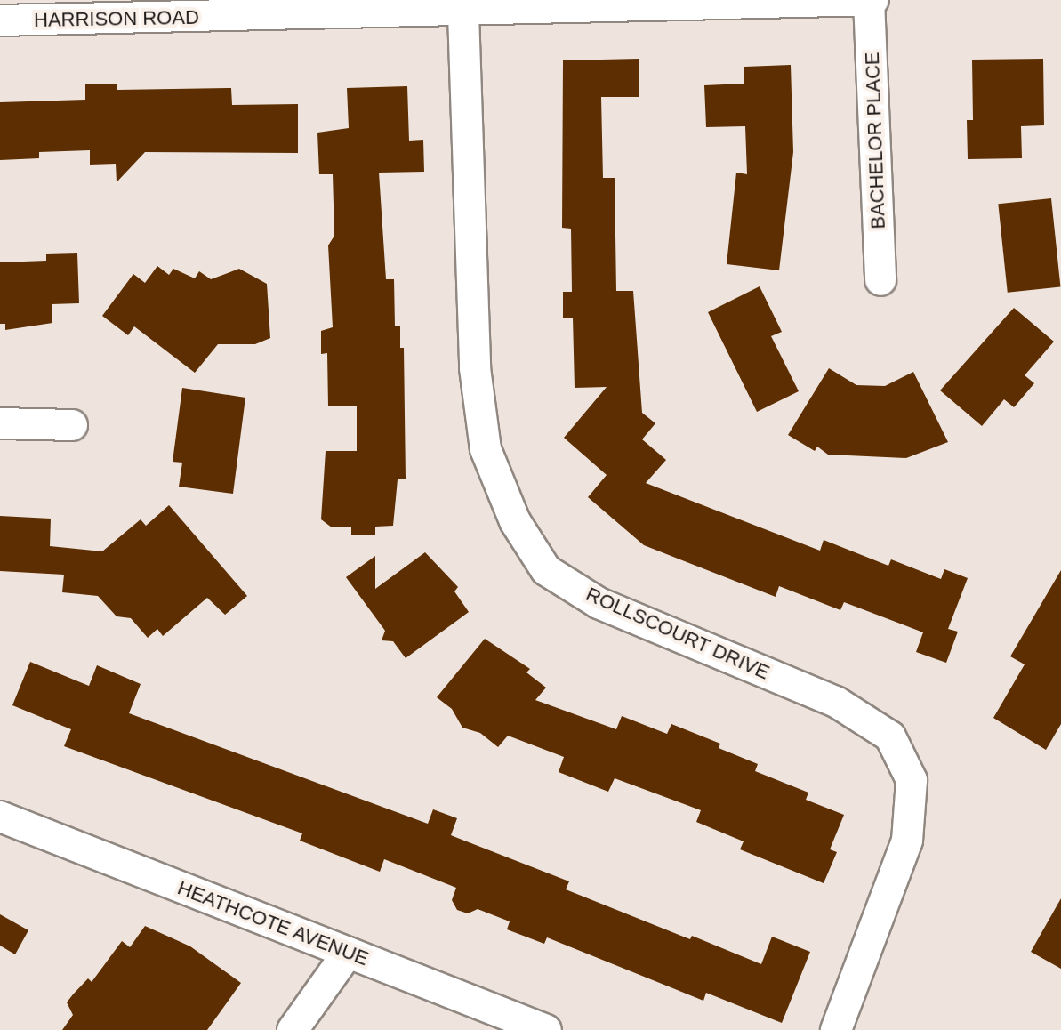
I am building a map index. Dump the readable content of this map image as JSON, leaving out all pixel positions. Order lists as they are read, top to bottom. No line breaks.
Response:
{"streets":{"street":["HARRISON ROAD","BACHELOR PLACE","ROLLSCOURT DRIVE","HEATHCOTE AVENUE"]},"crossings":[["HARRISON ROAD","BACHELOR PLACE"],["HARRISON ROAD","ROLLSCOURT DRIVE"]]}
